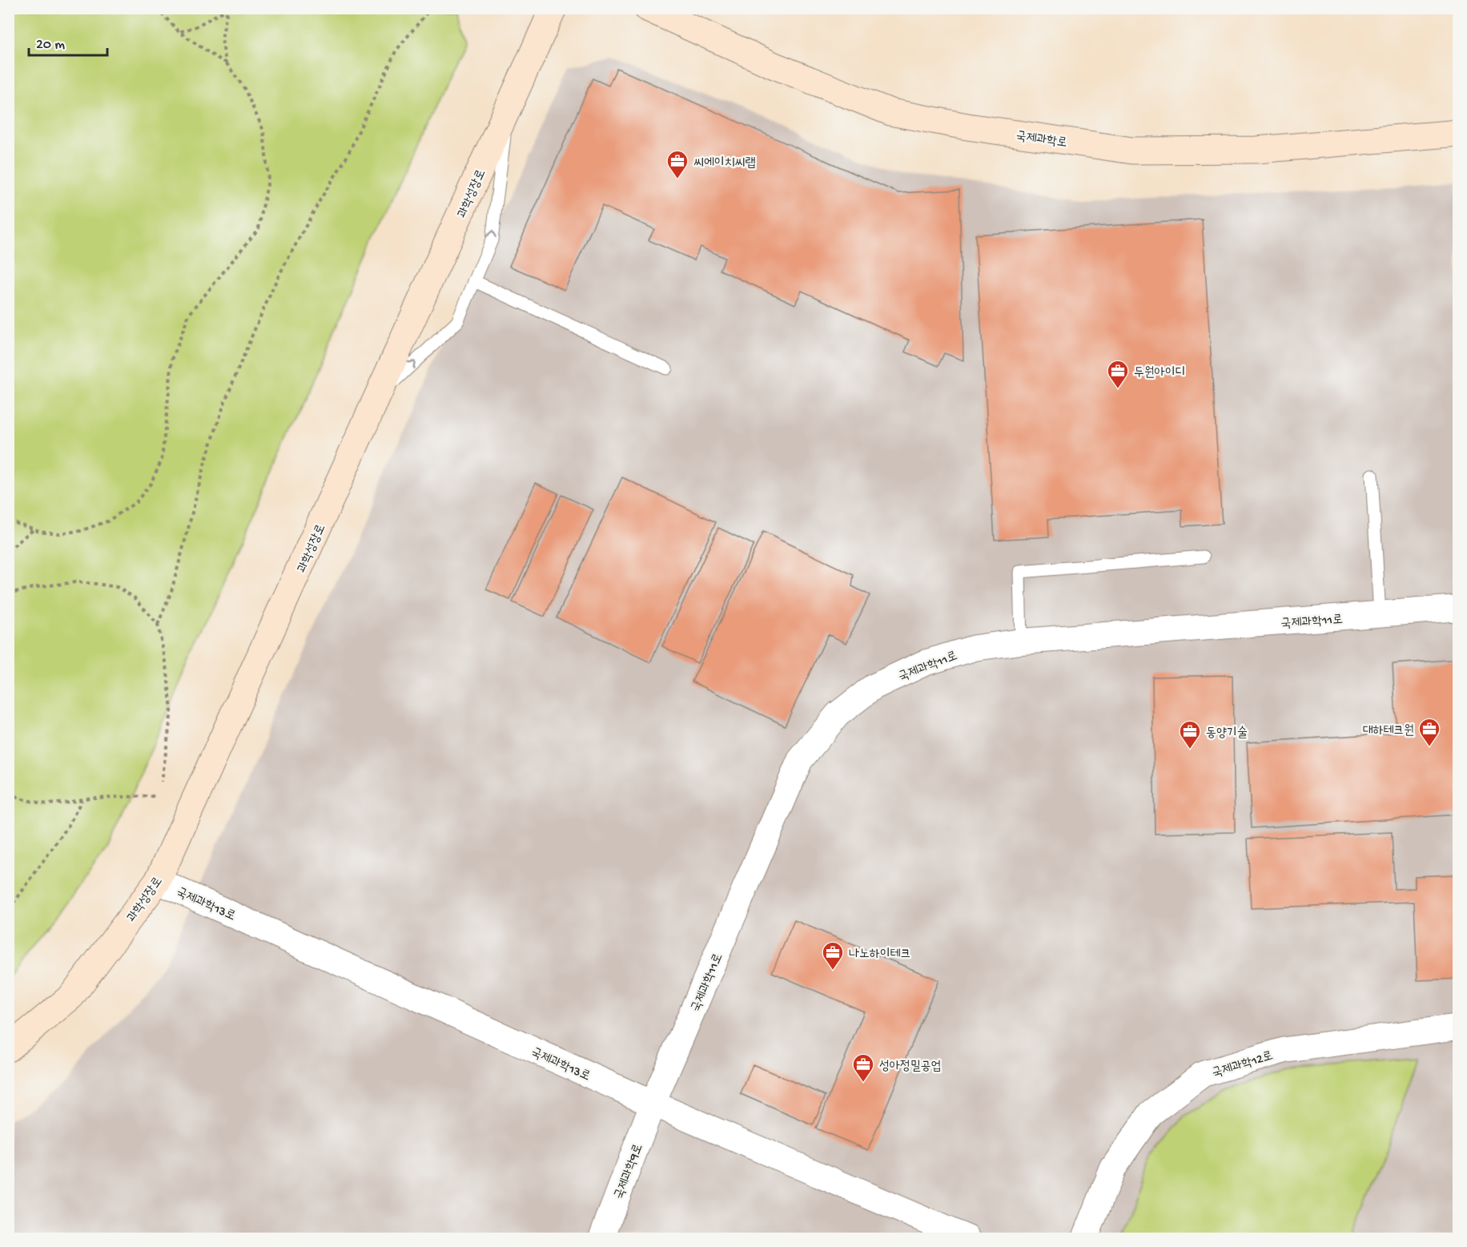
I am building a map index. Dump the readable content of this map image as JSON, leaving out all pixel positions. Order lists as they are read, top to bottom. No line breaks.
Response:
{"streets":{"street":["국제과학로","과학성장로","국제과학11로","국제과학13로","국제과학12로","국제과학9로"]},"crossings":[["과학성장로","국제과학13로"],["국제과학11로","국제과학13로"],["국제과학11로","국제과학9로"],["국제과학13로","국제과학9로"]],"places":{"office":["씨에이치씨랩","두원아이디","대하테크원","동양기술","나노하이테크","성아정밀공업"]},"scale_bar":"20 m"}
